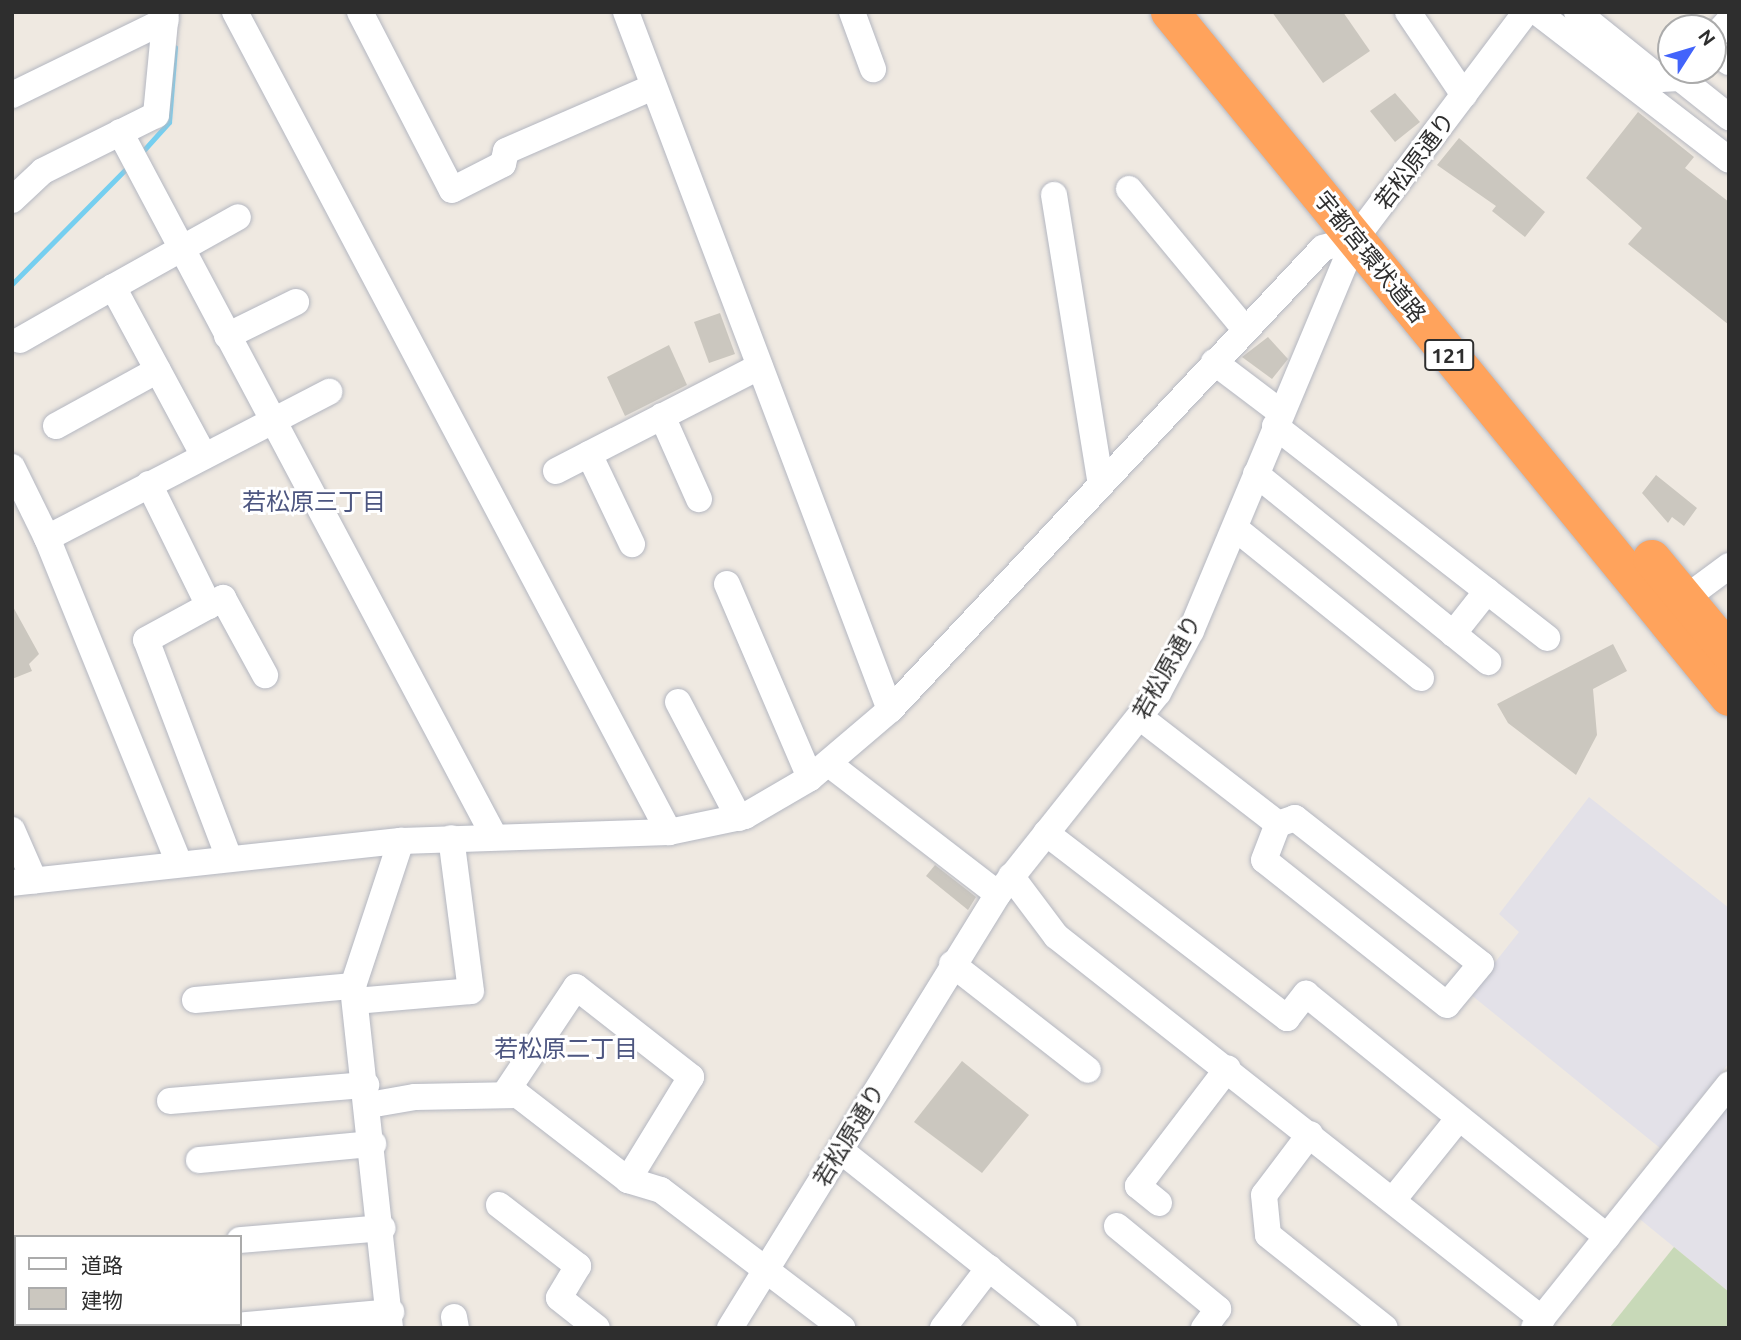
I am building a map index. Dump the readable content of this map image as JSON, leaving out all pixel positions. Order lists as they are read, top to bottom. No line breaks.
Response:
{"streets":{"highway":["宇都宮環状道路","121"],"street":["若松原通り"]},"crossings":[["若松原通り","宇都宮環状道路"]],"districts":["若松原三丁目","若松原二丁目"],"legend":["道路","建物"],"north":"top right"}
